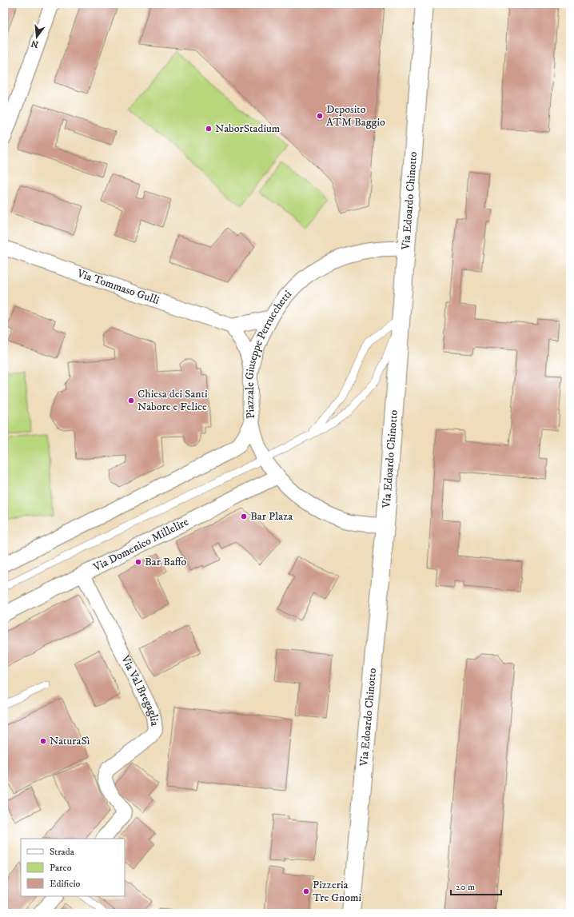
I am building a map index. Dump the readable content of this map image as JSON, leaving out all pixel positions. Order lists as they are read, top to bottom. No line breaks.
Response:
{"streets":{"street":["Via Edoardo Chinotto","Via Tommaso Gulli","Piazzale Giuseppe Perrucchetti","Via Domenico Millelire","Via Val Bregaglia"]},"crossings":[["Via Edoardo Chinotto","Piazzale Giuseppe Perrucchetti"],["Via Edoardo Chinotto","Via Domenico Millelire"],["Piazzale Giuseppe Perrucchetti","Via Domenico Millelire"],["Via Domenico Millelire","Via Val Bregaglia"]],"places":["Deposito ATM Baggio","NaborStadium","Chiesa dei Santi Nabore e Felice","Bar Plaza","Bar Baffo","NaturaSì","Pizzeria Tre Gnomi"],"legend":["Strada","Parco","Edificio"],"scale_bar":"20 m","north":"bottom"}
